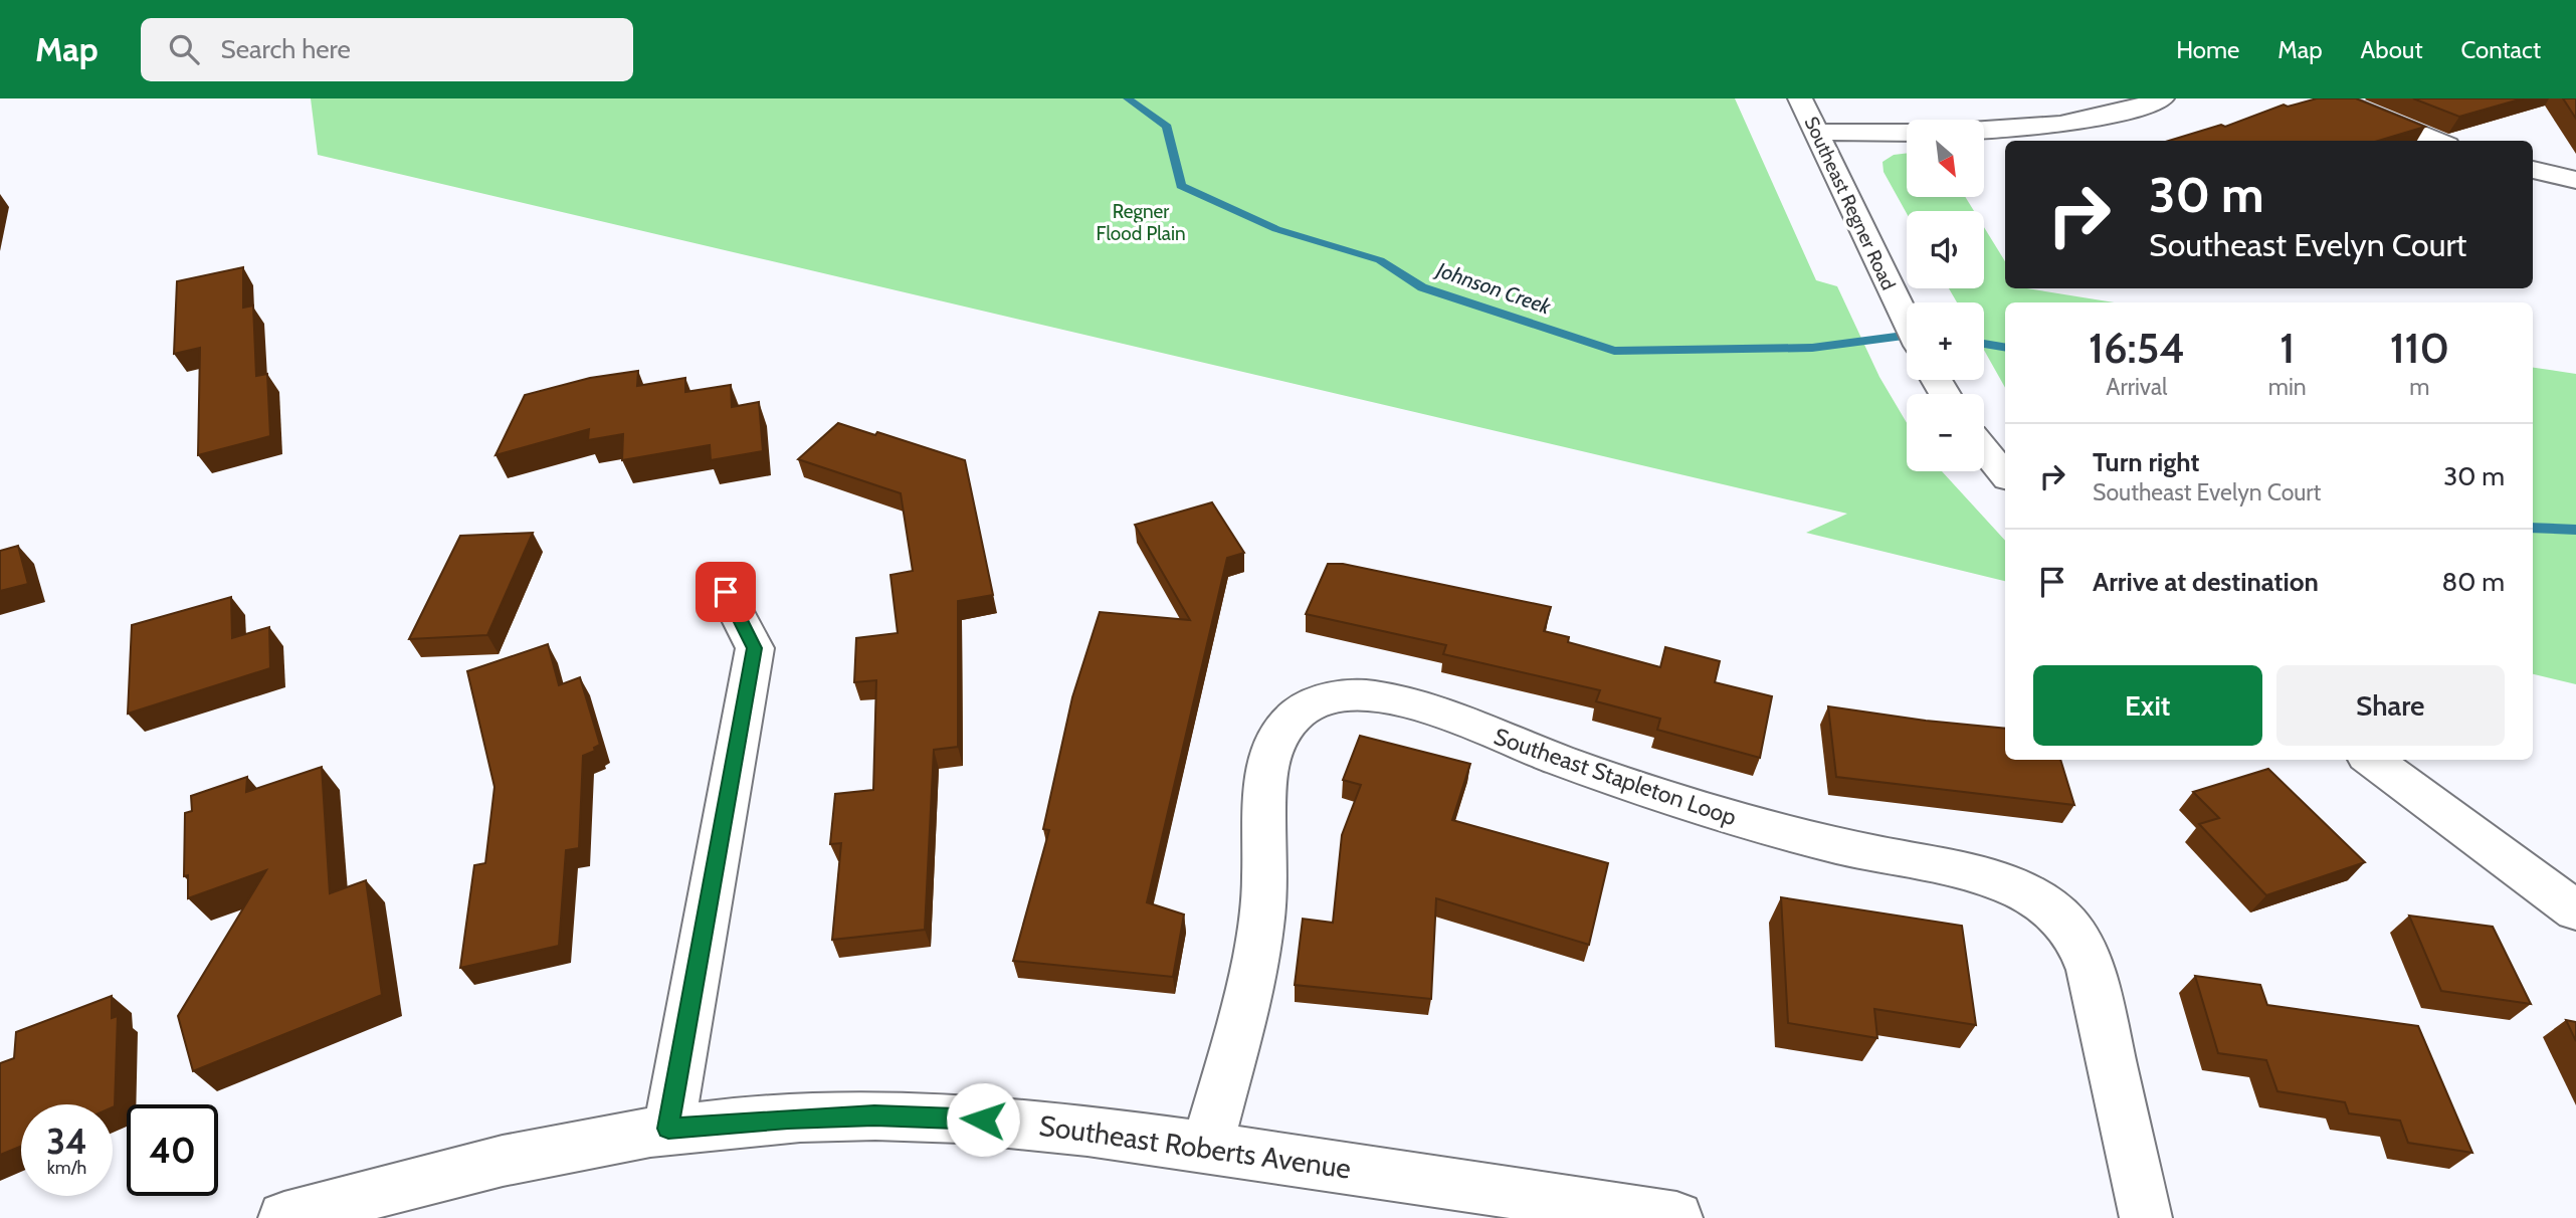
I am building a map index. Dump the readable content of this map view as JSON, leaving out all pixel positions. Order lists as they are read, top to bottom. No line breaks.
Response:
{"streets":{"street":["Southeast Regner Road","Southeast Stapleton Loop","Southeast Roberts Avenue"]},"crossings":[["Southeast Stapleton Loop","Southeast Roberts Avenue"]],"water":["Johnson Creek"],"parks":["Regner Flood Plain"],"north":"bottom right","page":{"header":"Map","search":"Search here","nav":["Home","Map","About","Contact"],"map_buttons":["+","−"],"turn":["30 m","Southeast Evelyn Court"],"eta":["16:54","Arrival","1","min","110","m"],"list":[{"name":"Turn right","note":"Southeast Evelyn Court","value":"30 m"},{"name":"Arrive at destination","value":"80 m"}],"buttons":["Exit","Share"],"speed":"34 km/h","limit":"40"}}
